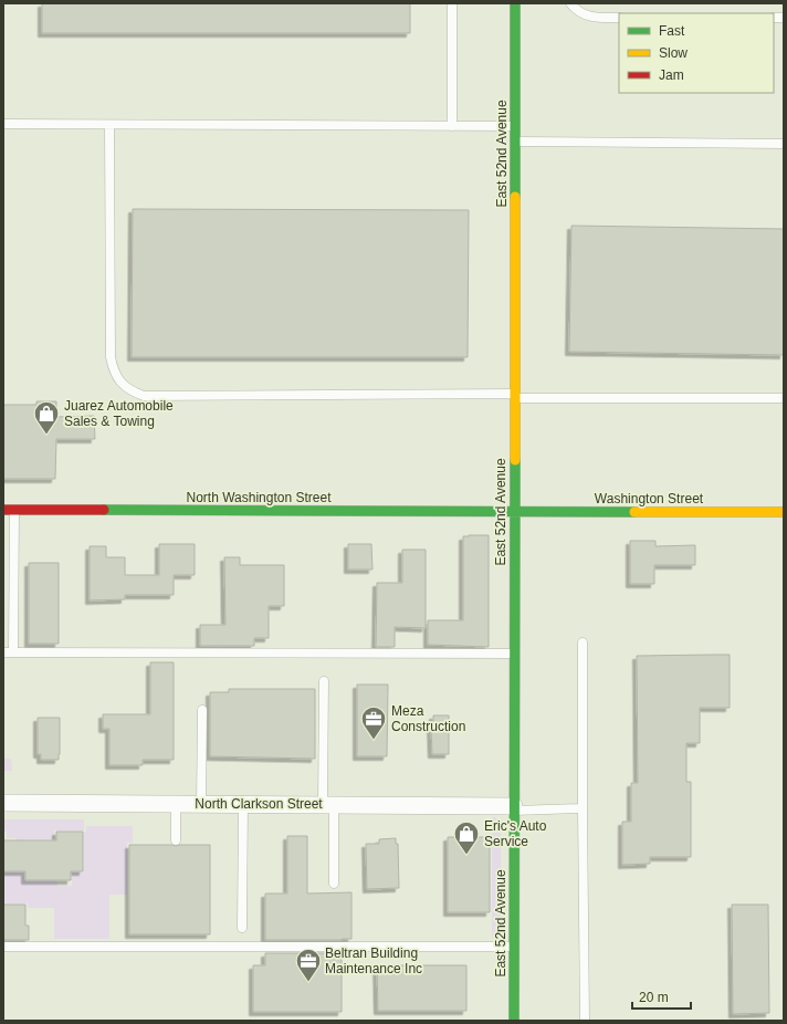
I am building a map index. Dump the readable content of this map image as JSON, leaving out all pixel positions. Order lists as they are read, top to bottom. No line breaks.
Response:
{"streets":{"street":["East 52nd Avenue","North Washington Street","Washington Street","North Clarkson Street"]},"crossings":[["East 52nd Avenue","North Washington Street"],["East 52nd Avenue","Washington Street"],["East 52nd Avenue","North Clarkson Street"],["North Washington Street","Washington Street"]],"places":{"shop":["Juarez Automobile Sales & Towing","Eric's Auto Service"],"office":["Meza Construction","Beltran Building Maintenance Inc"]},"legend":["Fast","Slow","Jam"],"scale_bar":"20 m"}
